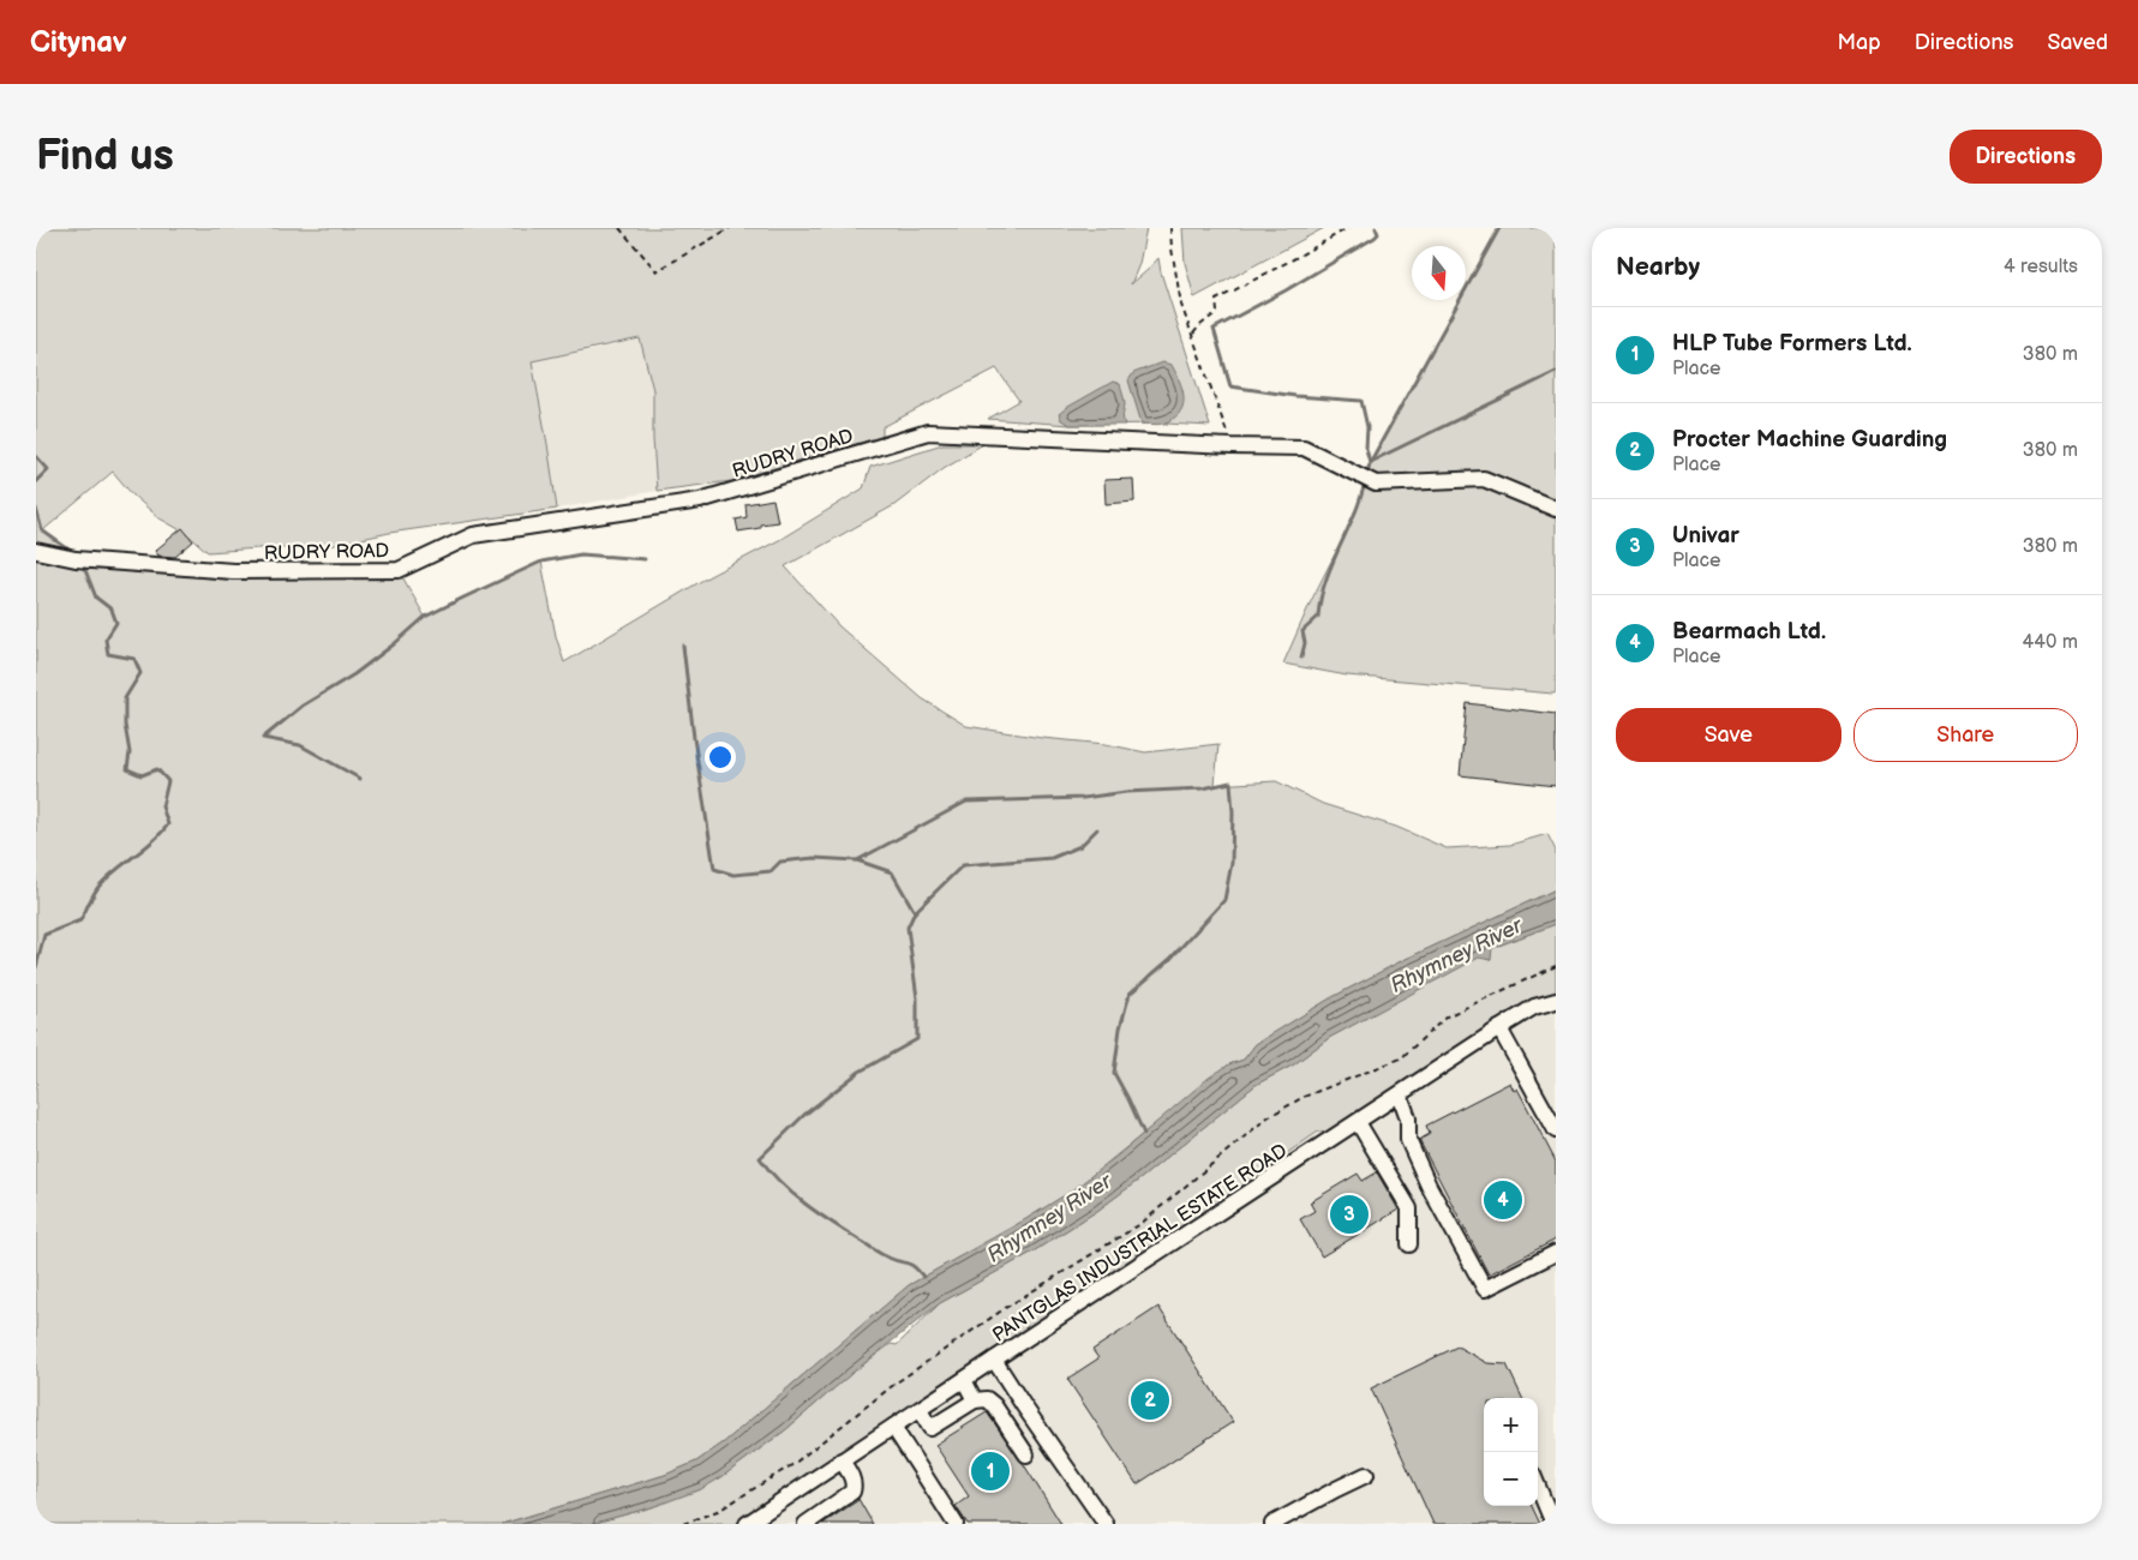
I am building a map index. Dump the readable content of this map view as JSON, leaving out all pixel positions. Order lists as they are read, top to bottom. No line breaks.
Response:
{"streets":{"street":["RUDRY ROAD","PANTGLAS INDUSTRIAL ESTATE ROAD"]},"water":["Rhymney River"],"north":"bottom","page":{"header":"Citynav","nav":["Map","Directions","Saved"],"buttons":["Directions",["Save","Share"]],"title":"Find us","heading":["Nearby","4 results"],"list":[{"mark":"1","name":"HLP Tube Formers Ltd.","note":"Place","value":"380 m"},{"mark":"2","name":"Procter Machine Guarding","note":"Place","value":"380 m"},{"mark":"3","name":"Univar","note":"Place","value":"380 m"},{"mark":"4","name":"Bearmach Ltd.","note":"Place","value":"440 m"}],"pins":["4","3","2","1"],"map_buttons":["+","−"]}}
